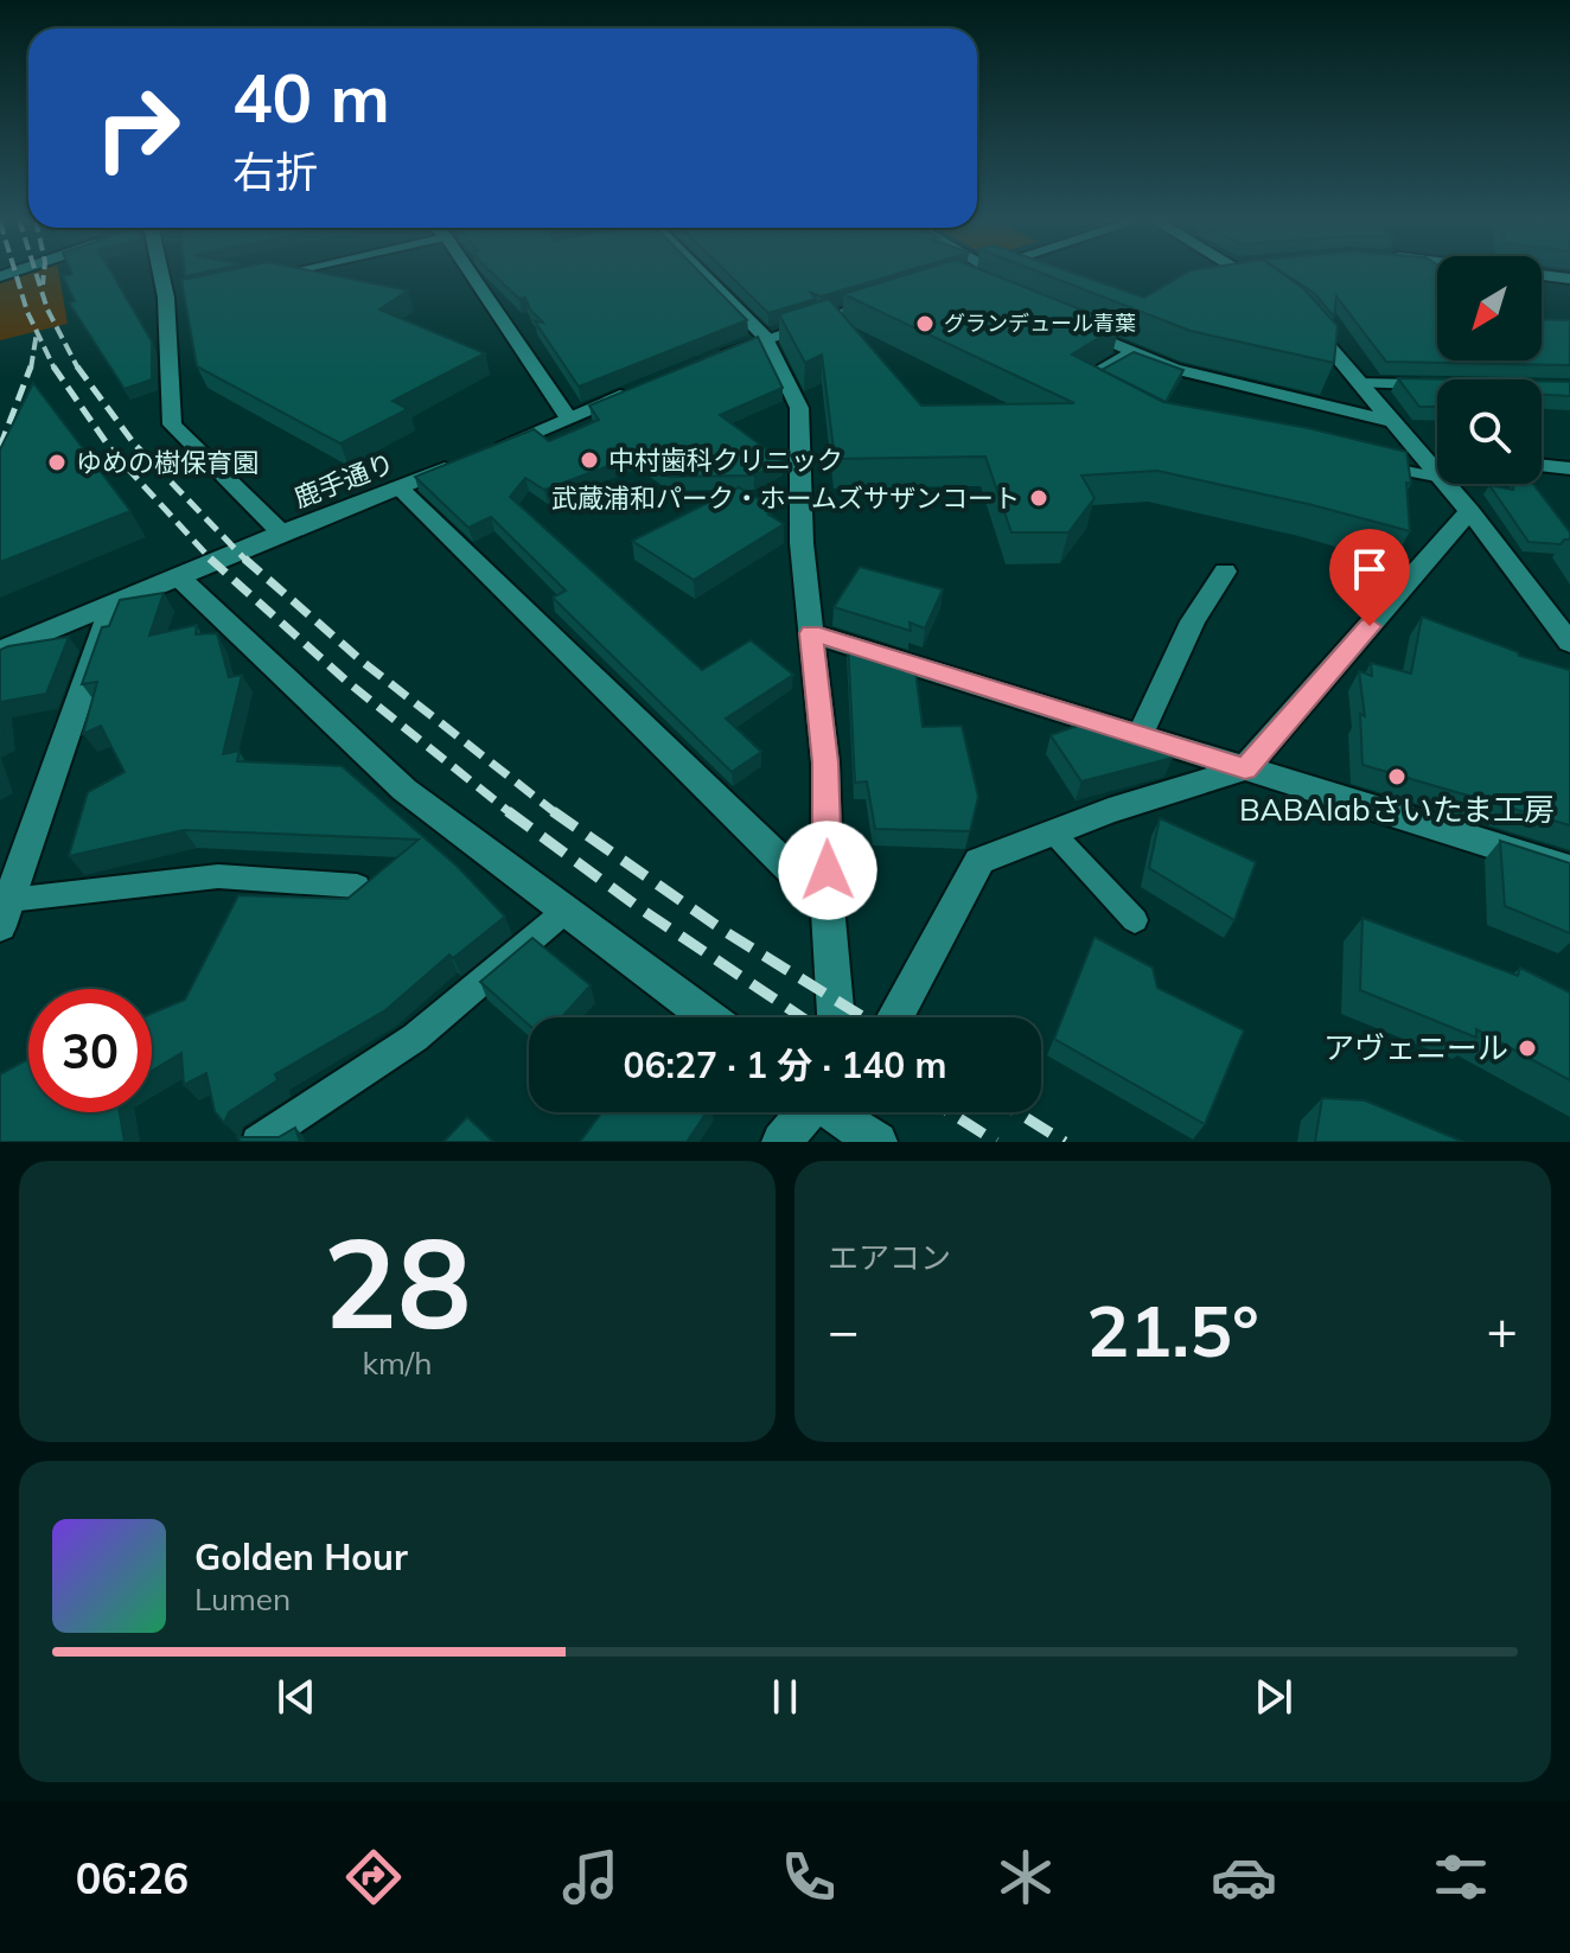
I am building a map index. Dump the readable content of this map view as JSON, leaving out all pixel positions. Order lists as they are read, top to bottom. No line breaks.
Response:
{"streets":{"street":["鹿手通り"]},"places":["グランデュール青葉","中村歯科クリニック","ゆめの樹保育園","武蔵浦和パーク・ホームズサザンコート","BABAlabさいたま工房","アヴェニール"],"north":"bottom left","page":{"turn":["40 m","右折"],"limit":"30","trip":"06:27 · 1 分 · 140 m","tile":[["28","km/h"],"エアコン"],"heat":["−","21.5°","+"],"song":["Golden Hour","Lumen"],"tabs":"06:26"}}
